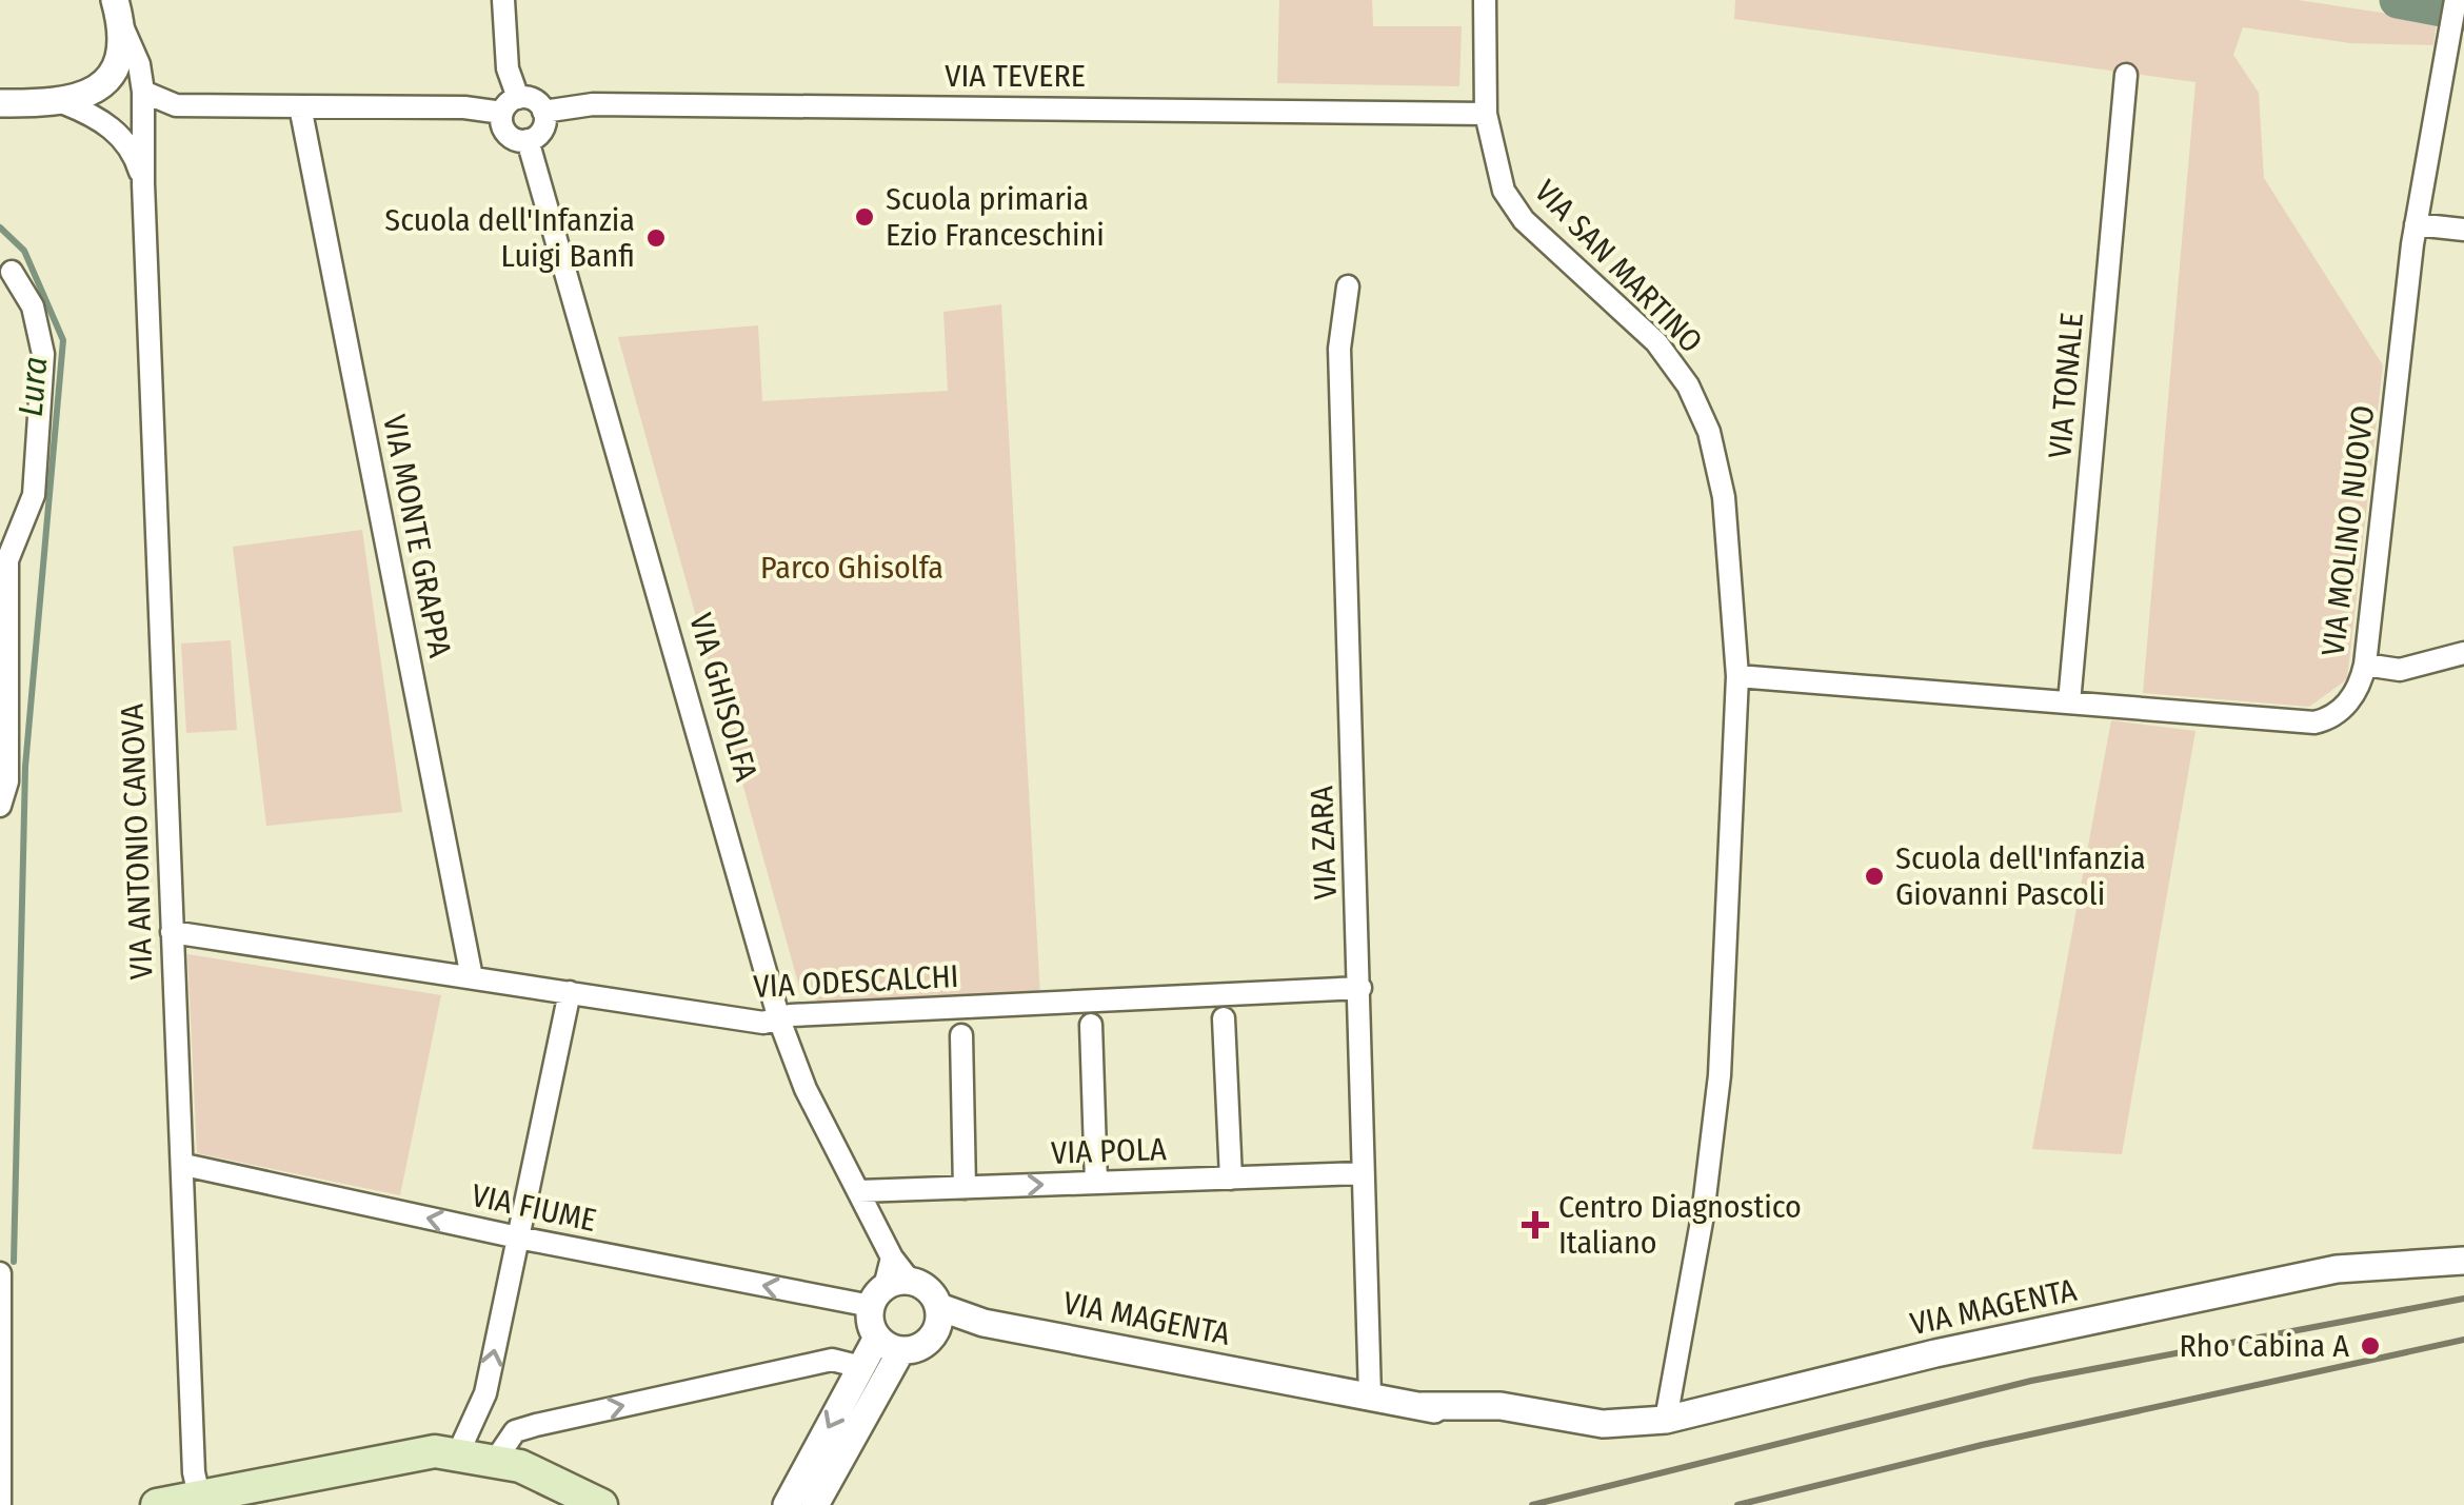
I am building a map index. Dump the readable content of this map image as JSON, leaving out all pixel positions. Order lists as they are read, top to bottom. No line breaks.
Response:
{"streets":{"street":["VIA TEVERE","VIA SAN MARTINO","VIA TONALE","VIA MOLINO NUOVO","VIA MONTE GRAPPA","VIA GHISOLFA","VIA ANTONIO CANOVA","VIA ZARA","VIA ODESCALCHI","VIA POLA","VIA FIUME","VIA MAGENTA"]},"crossings":[["VIA TEVERE","VIA SAN MARTINO"],["VIA TEVERE","VIA GHISOLFA"],["VIA SAN MARTINO","VIA MOLINO NUOVO"],["VIA SAN MARTINO","VIA MAGENTA"],["VIA TONALE","VIA MOLINO NUOVO"],["VIA MONTE GRAPPA","VIA ODESCALCHI"],["VIA GHISOLFA","VIA ODESCALCHI"],["VIA GHISOLFA","VIA POLA"],["VIA GHISOLFA","VIA FIUME"],["VIA ANTONIO CANOVA","VIA ODESCALCHI"],["VIA ANTONIO CANOVA","VIA FIUME"],["VIA ZARA","VIA ODESCALCHI"],["VIA ZARA","VIA POLA"],["VIA ZARA","VIA MAGENTA"]],"one_way":["VIA FIUME"],"water":["Lura"],"parks":["Parco Ghisolfa"],"places":{"other":["Scuola primaria Ezio Franceschini","Scuola dell'Infanzia Luigi Banfi","Scuola dell'Infanzia Giovanni Pascoli","Rho Cabina A"],"health":["Centro Diagnostico Italiano"]}}
